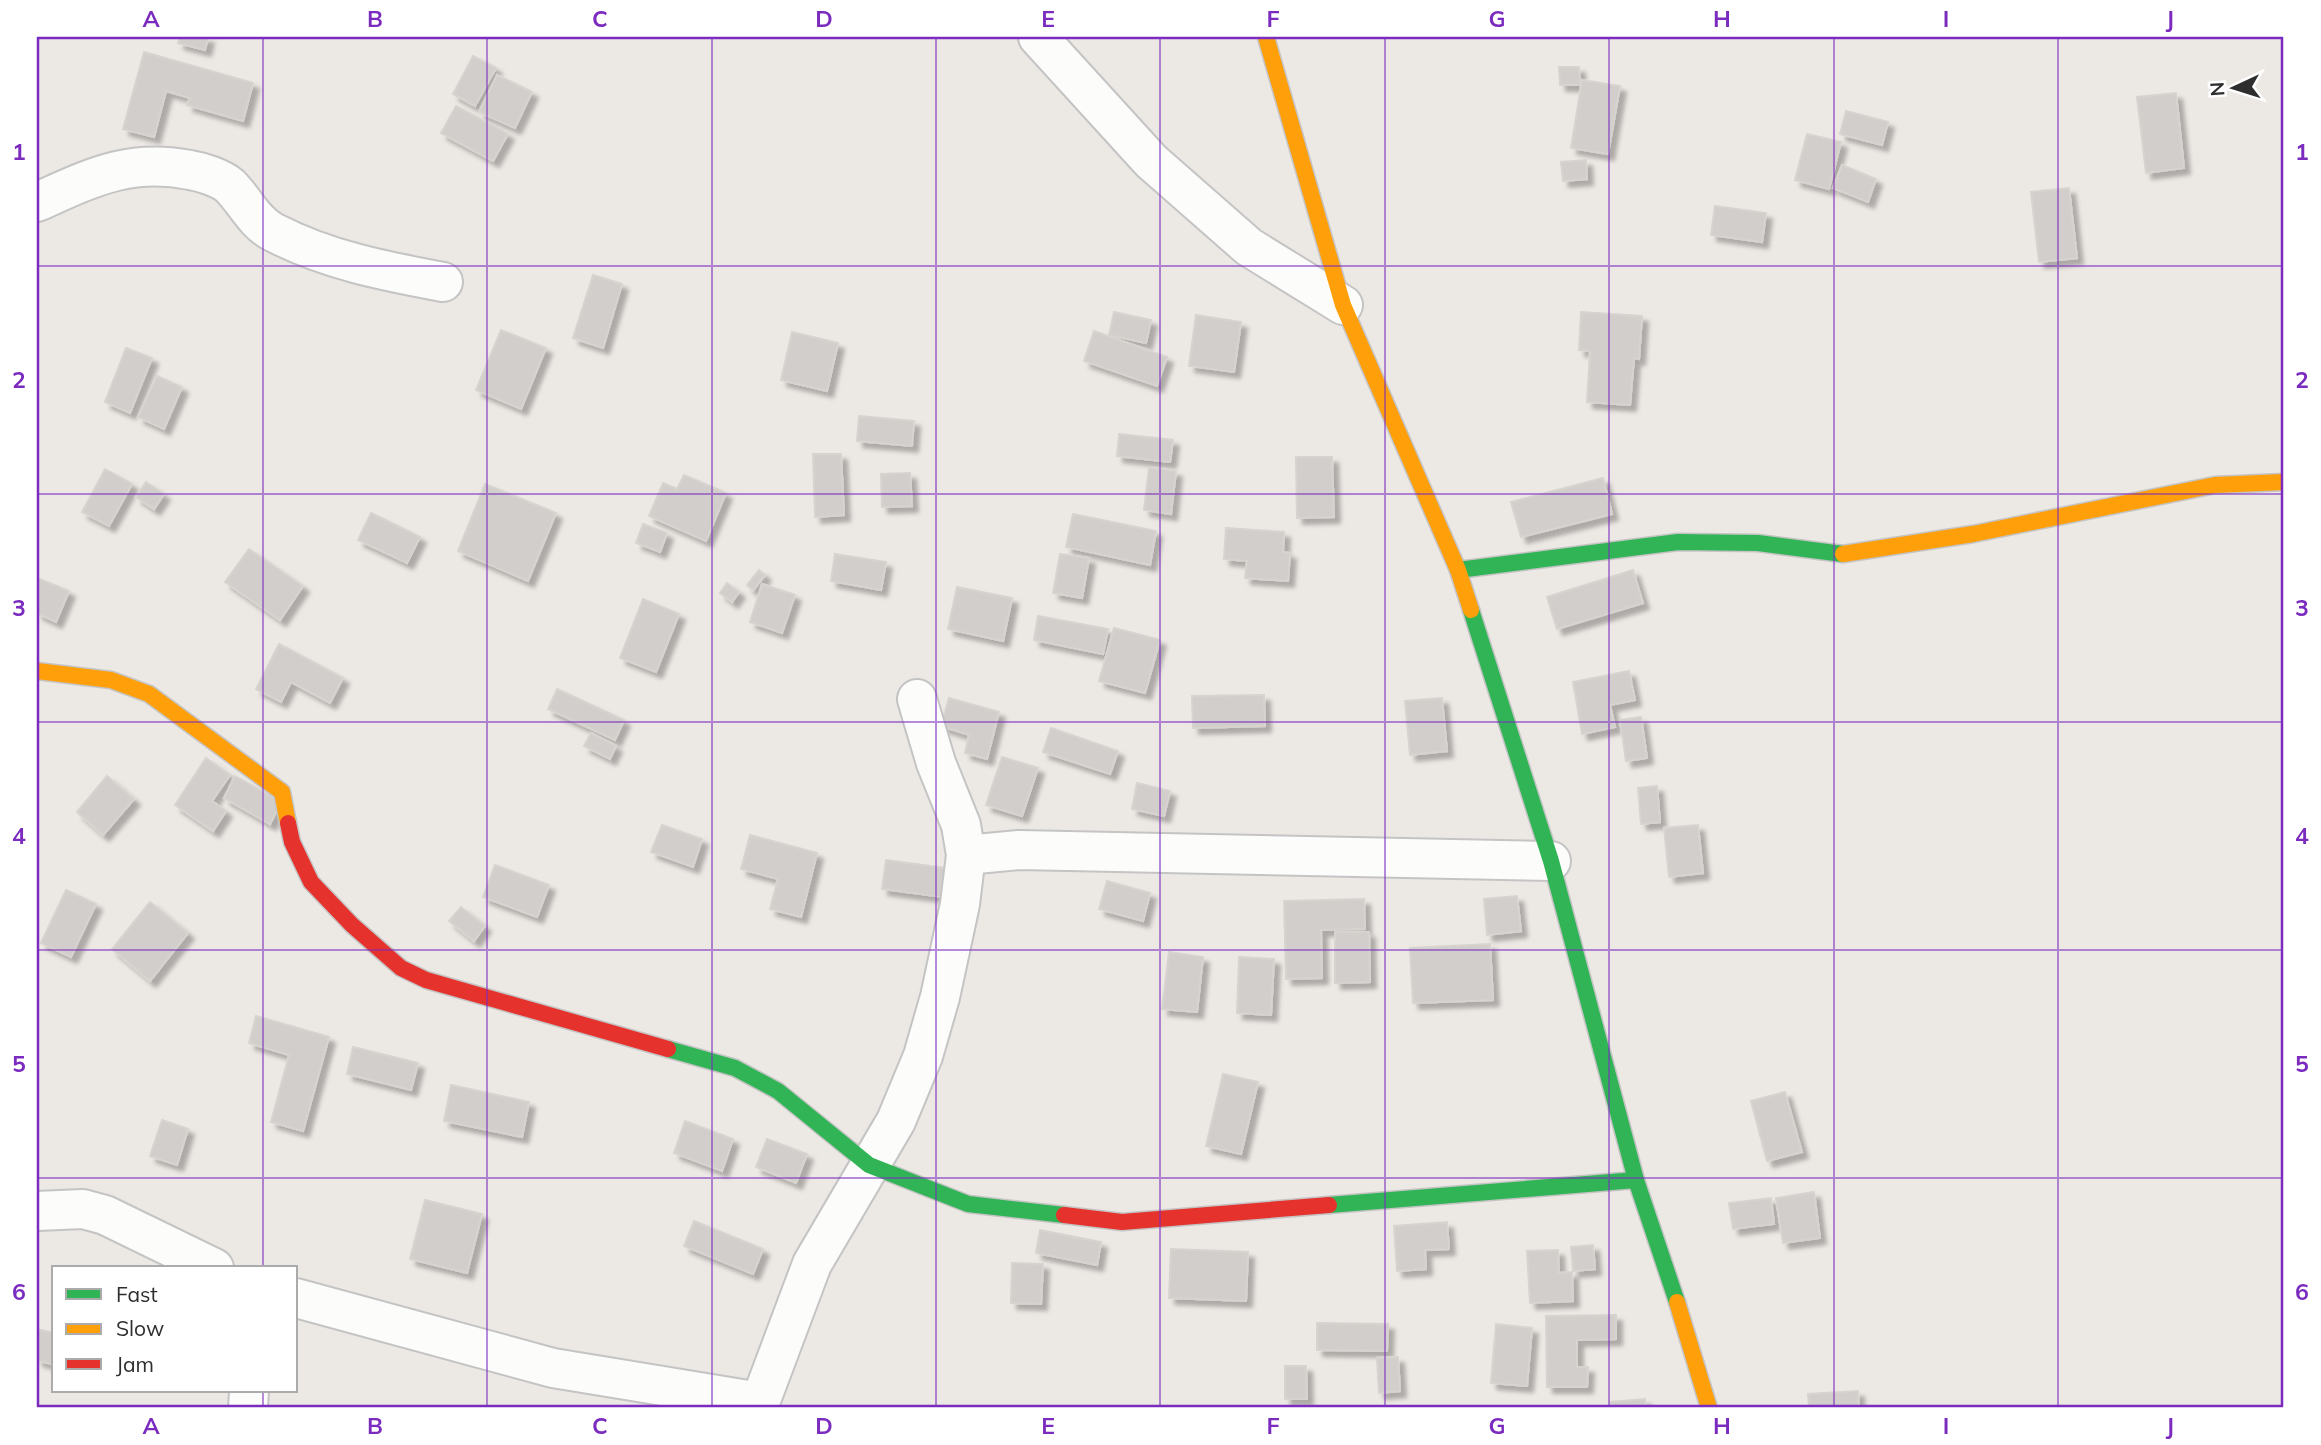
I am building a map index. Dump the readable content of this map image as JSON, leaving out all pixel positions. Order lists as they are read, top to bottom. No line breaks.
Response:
{"legend":["Fast","Slow","Jam"],"north":"left","grid":{"columns":["A","B","C","D","E","F","G","H","I","J"],"rows":["1","2","3","4","5","6"]}}
